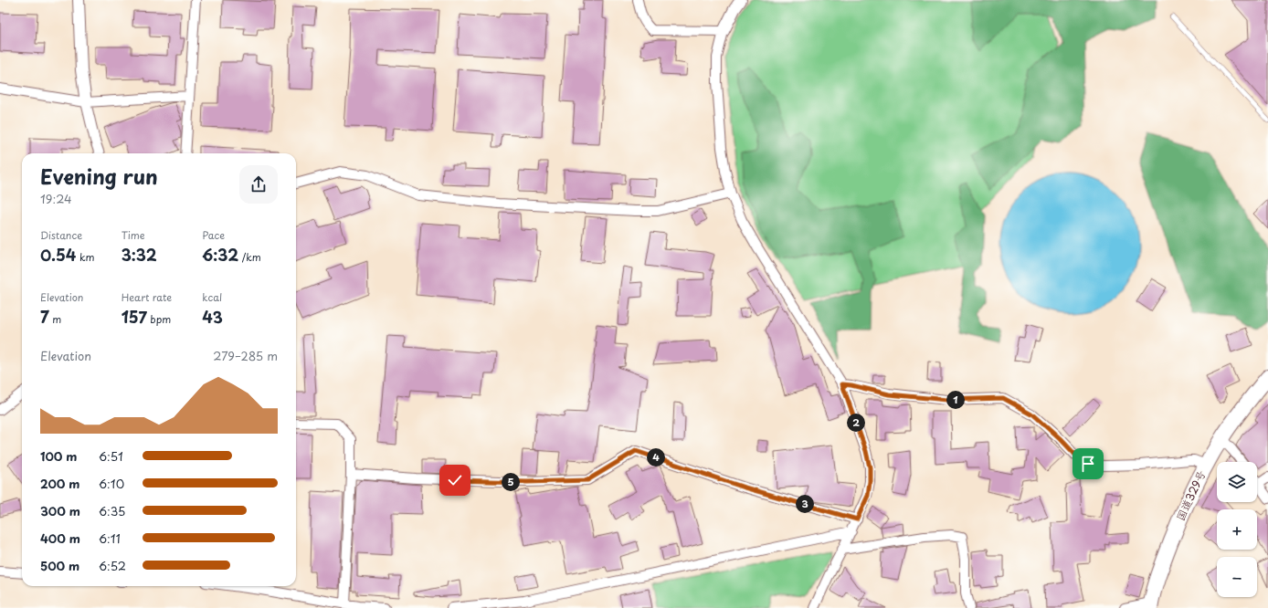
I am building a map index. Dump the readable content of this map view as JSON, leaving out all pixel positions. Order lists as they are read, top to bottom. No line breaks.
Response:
{"streets":{"highway":["国道329号"]},"page":{"heading":["Evening run","19:24"],"stats":[["Distance","0.54 km"],["Time","3:32"],["Pace","6:32 /km"],["Elevation","7 m"],["Heart rate","157 bpm"],["kcal","43"]],"chart":["Elevation","279–285 m"],"pins":["1","2","4","5","3"],"list":[{"name":"100 m","note":"6:51"},{"name":"200 m","note":"6:10"},{"name":"300 m","note":"6:35"},{"name":"400 m","note":"6:11"},{"name":"500 m","note":"6:52"}],"map_buttons":["+","−"]}}
